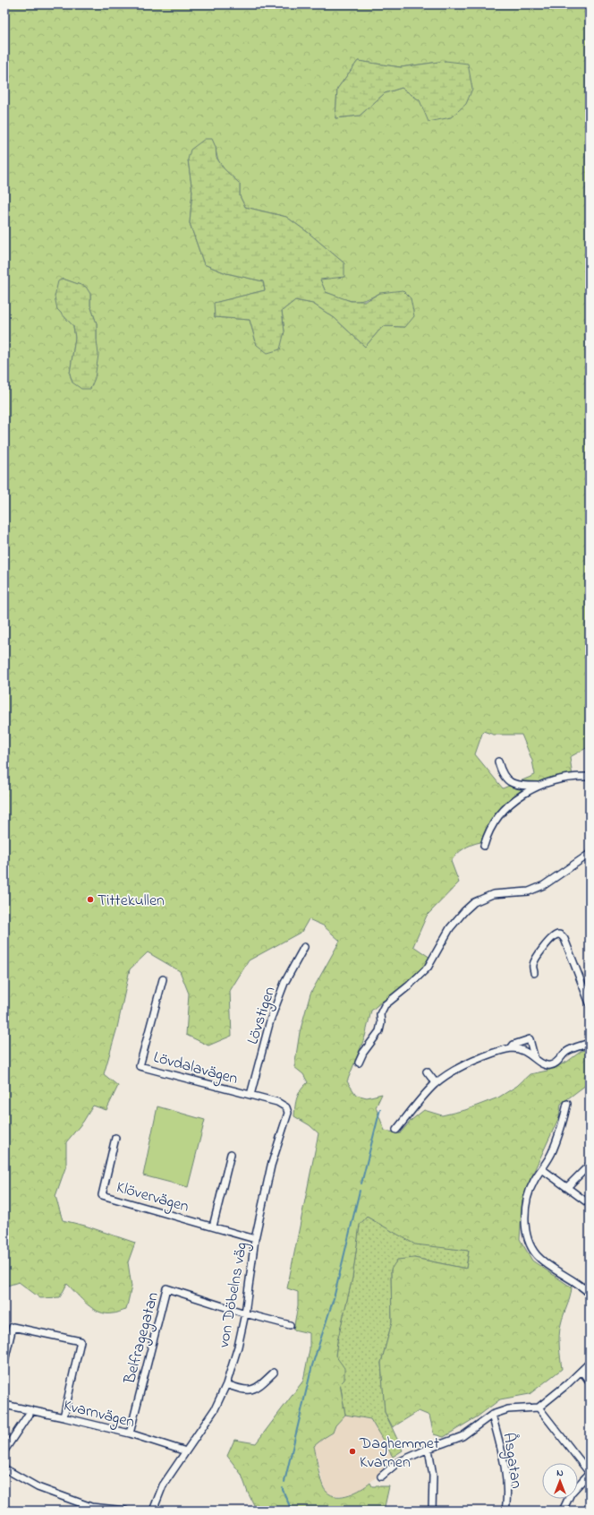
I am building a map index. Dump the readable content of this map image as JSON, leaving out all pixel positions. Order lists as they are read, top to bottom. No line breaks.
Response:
{"streets":{"street":["Lövstigen","Lövdalavägen","Klövervägen","von Döbelns väg","Belfragegatan","Kvarnvägen","Åsgatan"]},"crossings":[["Lövstigen","Lövdalavägen"],["Lövdalavägen","von Döbelns väg"],["Klövervägen","von Döbelns väg"],["von Döbelns väg","Belfragegatan"],["von Döbelns väg","Kvarnvägen"],["Belfragegatan","Kvarnvägen"]],"places":["Tittekullen","Daghemmet Kvarnen"],"north":"top"}
